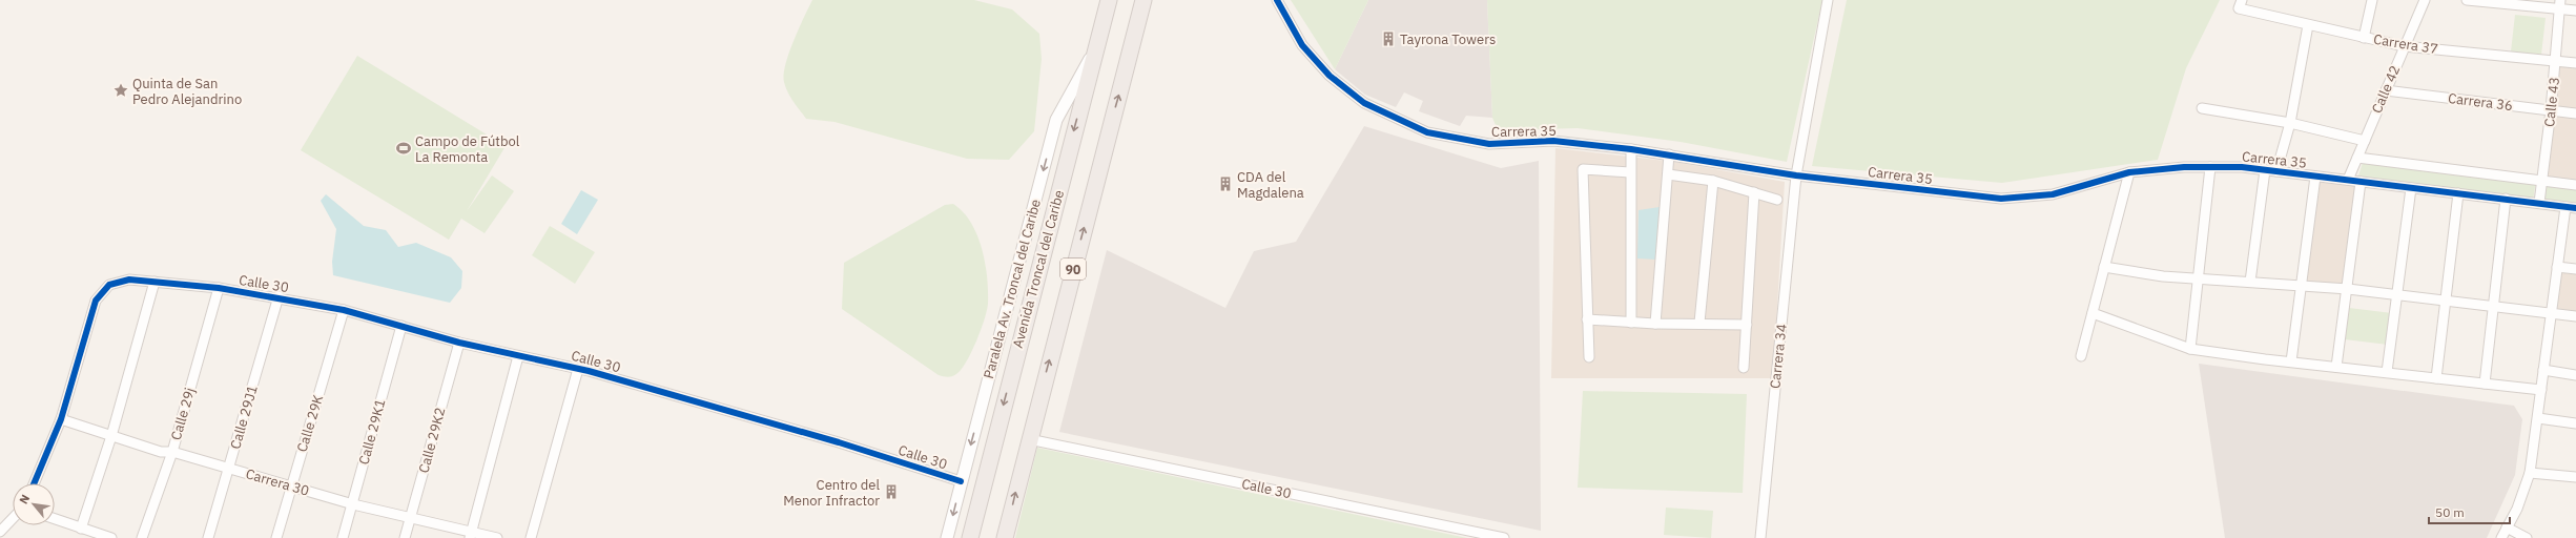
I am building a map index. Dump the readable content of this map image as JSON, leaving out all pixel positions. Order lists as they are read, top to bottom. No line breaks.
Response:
{"streets":{"highway":["Avenida Troncal del Caribe","90"],"street":["Carrera 37","Calle 42","Carrera 36","Calle 43","Carrera 35","Calle 30","Paralela Av. Troncal del Caribe","Carrera 34","Calle 29j","Calle 29J1","Calle 29K","Calle 29K1","Calle 29K2","Carrera 30"]},"crossings":[["Carrera 37","Calle 42"],["Carrera 37","Calle 43"],["Calle 42","Carrera 36"],["Calle 42","Carrera 35"],["Carrera 36","Calle 43"],["Calle 43","Carrera 35"],["Carrera 35","Carrera 34"],["Avenida Troncal del Caribe","Paralela Av. Troncal del Caribe"],["90","Calle 30"],["Calle 30","Paralela Av. Troncal del Caribe"],["Calle 30","Calle 29j"],["Calle 30","Calle 29J1"],["Calle 30","Calle 29K"],["Calle 30","Calle 29K1"],["Calle 30","Calle 29K2"],["Calle 30","Carrera 30"],["Calle 29j","Carrera 30"],["Calle 29J1","Carrera 30"],["Calle 29K","Carrera 30"],["Calle 29K1","Carrera 30"],["Calle 29K2","Carrera 30"]],"one_way":["Paralela Av. Troncal del Caribe"],"places":{"building":["Tayrona Towers","CDA del Magdalena","Centro del Menor Infractor"],"place":["Quinta de San Pedro Alejandrino"],"sports":["Campo de Fútbol La Remonta"]},"scale_bar":"50 m","north":"top left"}
